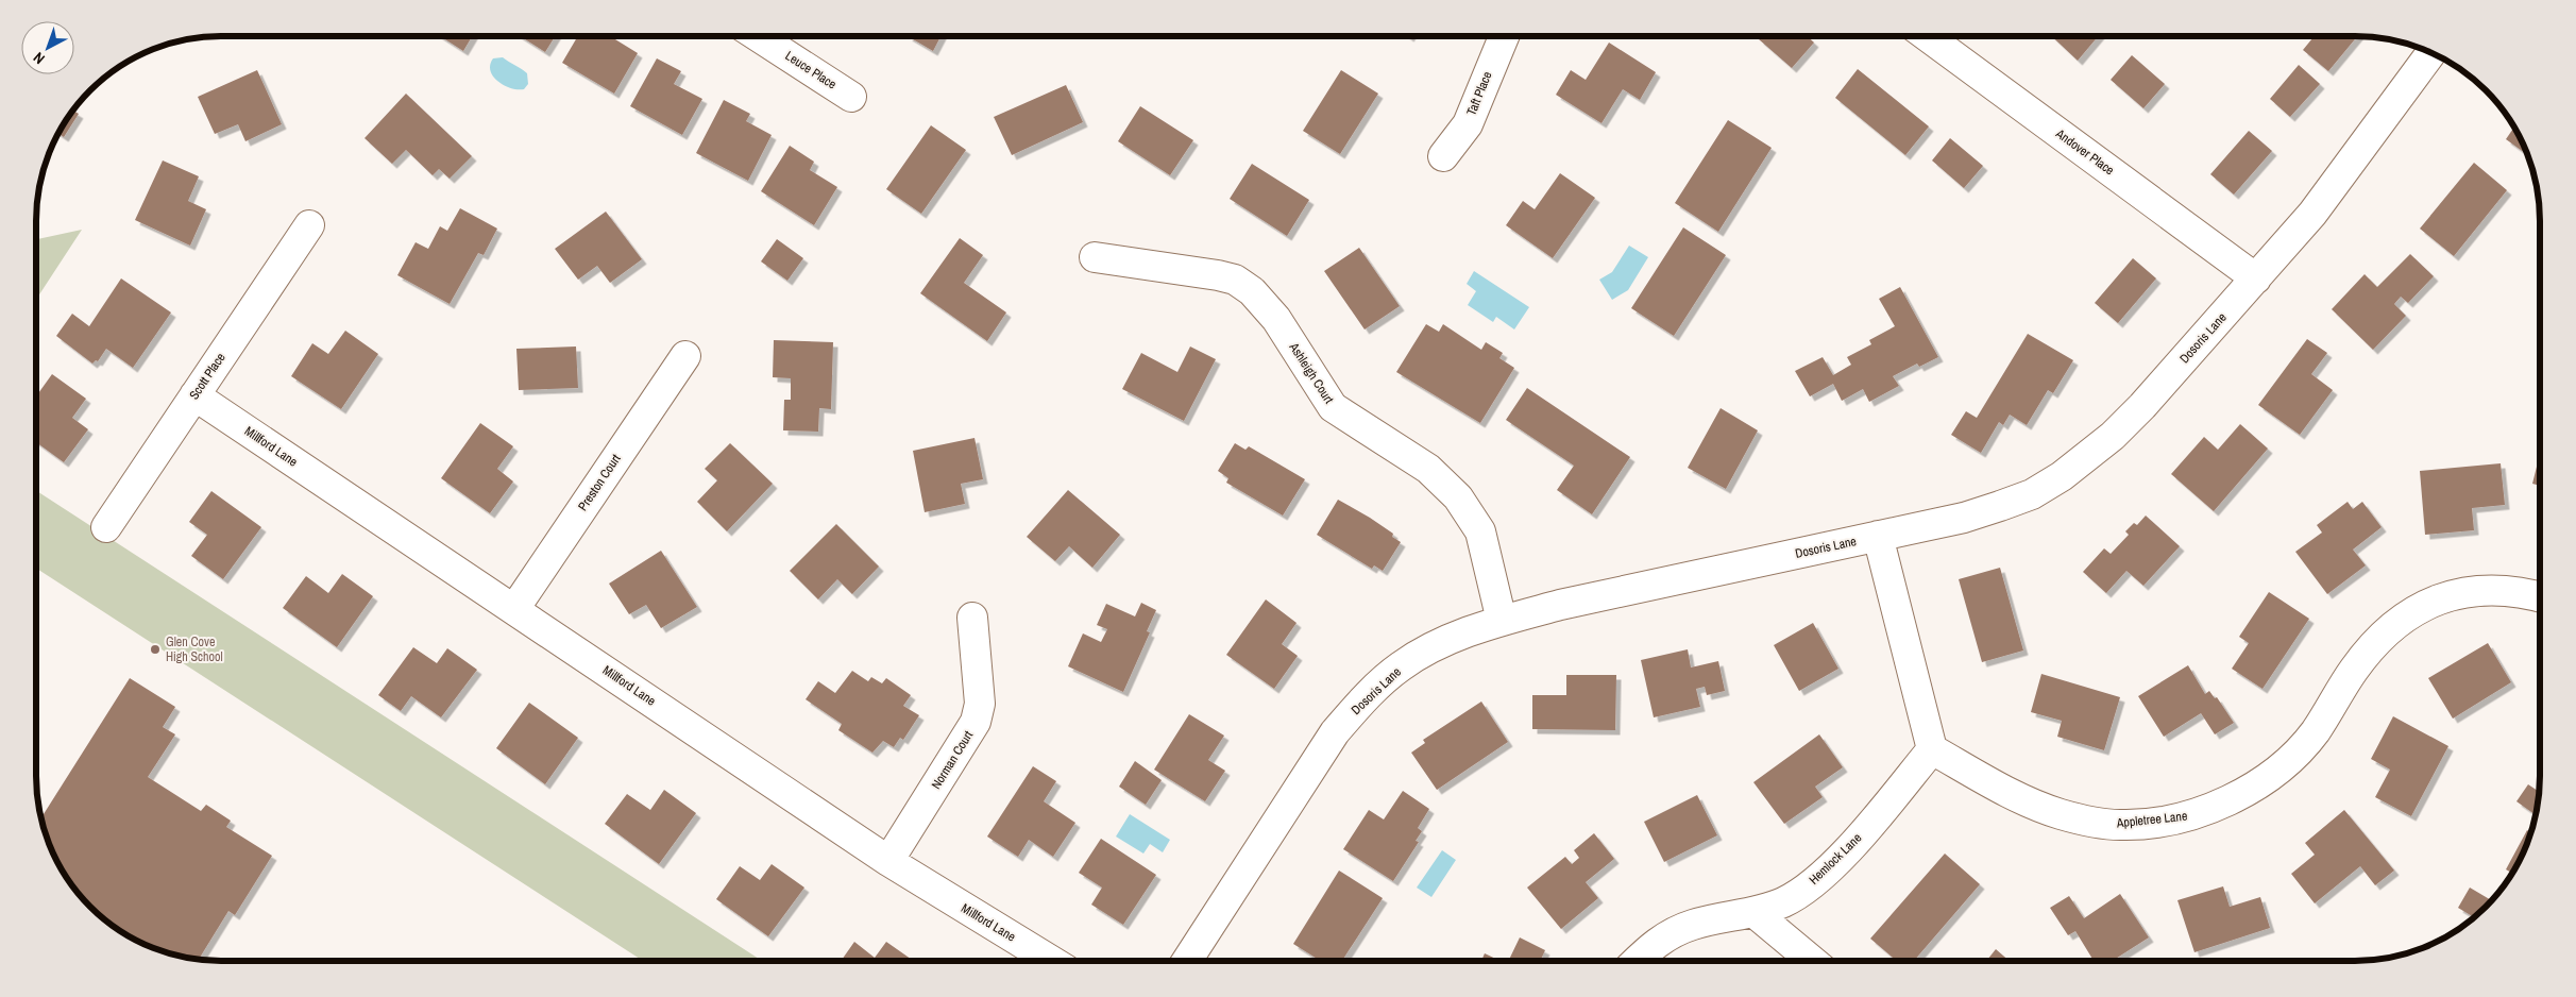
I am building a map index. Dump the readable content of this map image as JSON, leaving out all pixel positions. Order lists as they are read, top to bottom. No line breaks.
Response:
{"streets":{"street":["Leuce Place","Taft Place","Andover Place","Dosoris Lane","Ashleigh Court","Scott Place","Millford Lane","Preston Court","Norman Court","Appletree Lane","Hemlock Lane"]},"crossings":[["Andover Place","Dosoris Lane"],["Dosoris Lane","Ashleigh Court"],["Scott Place","Millford Lane"],["Millford Lane","Preston Court"],["Millford Lane","Norman Court"],["Appletree Lane","Hemlock Lane"]],"places":["Glen Cove High School"],"north":"bottom left"}
